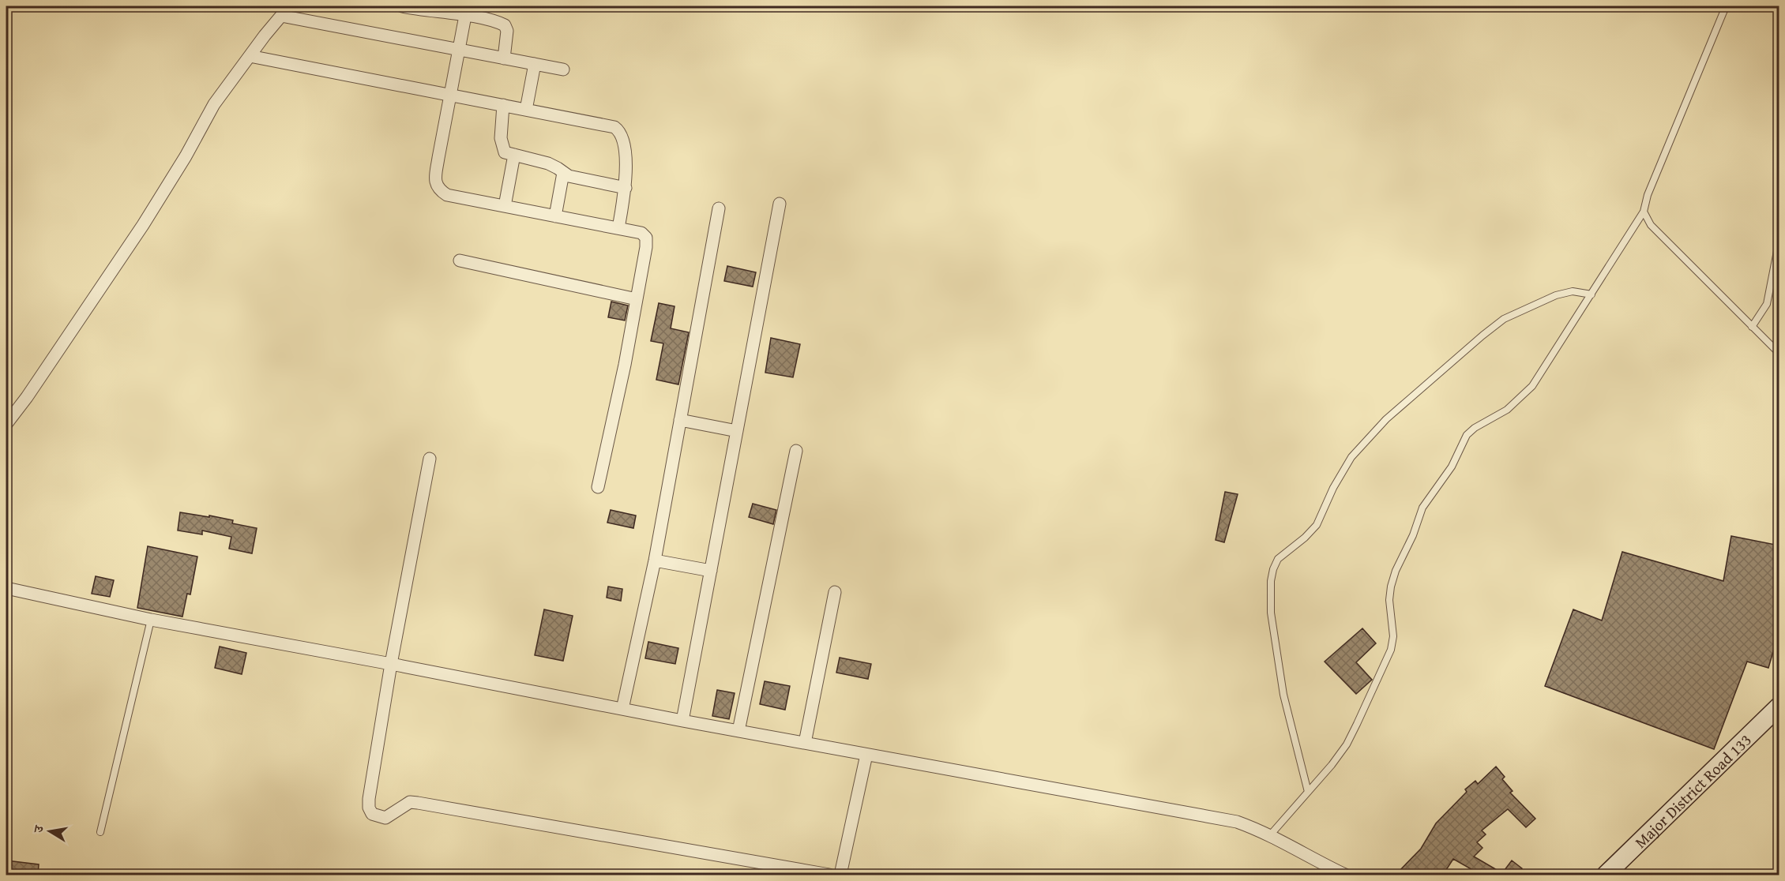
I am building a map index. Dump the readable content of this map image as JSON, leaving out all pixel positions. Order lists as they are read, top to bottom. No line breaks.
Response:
{"streets":{"main road":["Major District Road 133"]},"north":"left"}
